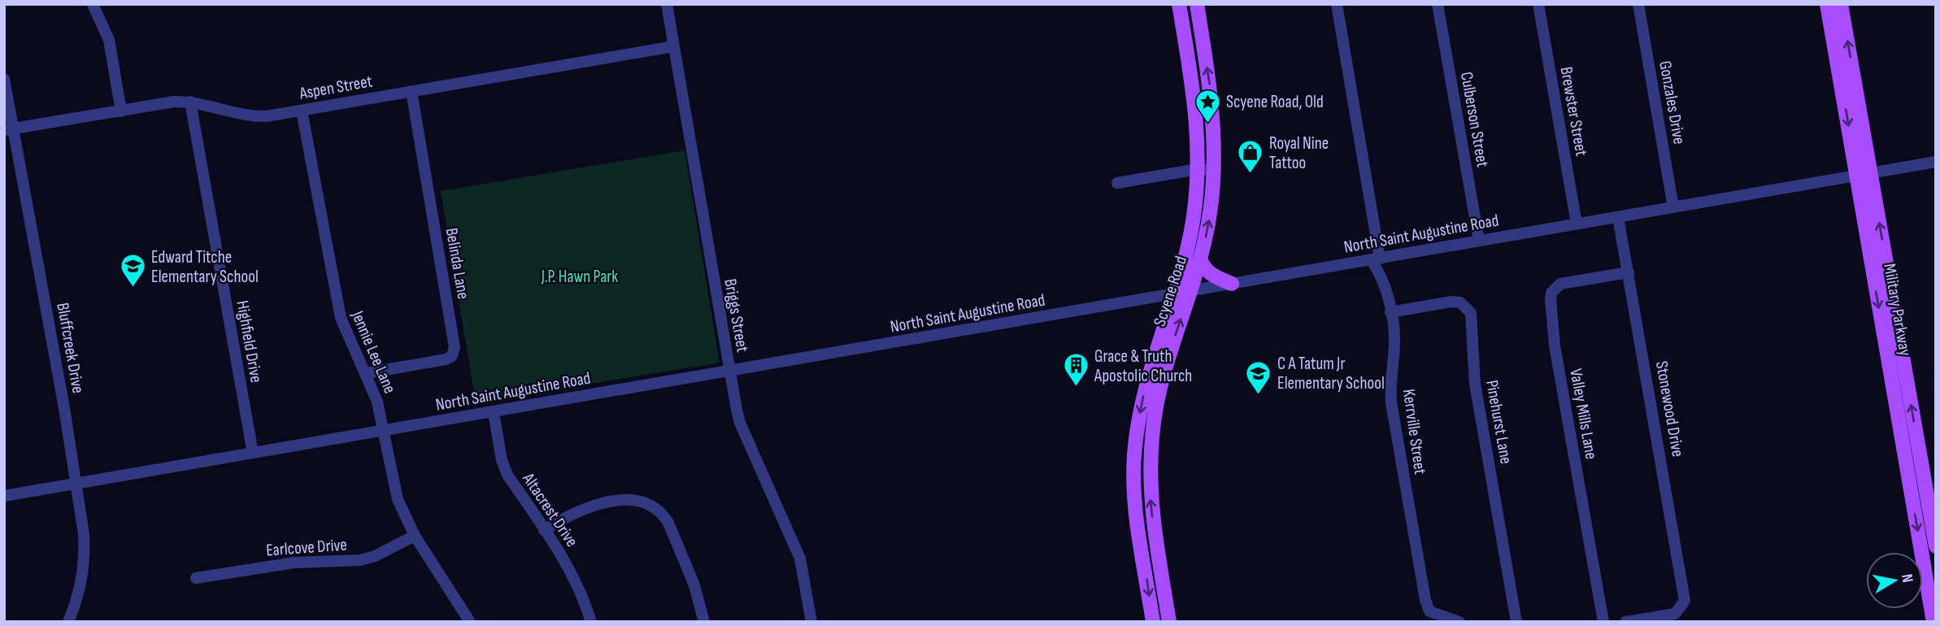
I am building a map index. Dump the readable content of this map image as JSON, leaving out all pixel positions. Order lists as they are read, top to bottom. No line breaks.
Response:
{"streets":{"main road":["Scyene Road","Military Parkway"],"street":["Aspen Street","Gonzales Drive","Brewster Street","Culberson Street","North Saint Augustine Road","Belinda Lane","Briggs Street","Highfield Drive","Bluffcreek Drive","Jennie Lee Lane","Stonewood Drive","Valley Mills Lane","Pinehurst Lane","Kerrville Street","Altacrest Drive","Earlcove Drive"]},"crossings":[["Aspen Street","Belinda Lane"],["Aspen Street","Briggs Street"],["Aspen Street","Highfield Drive"],["Aspen Street","Bluffcreek Drive"],["Aspen Street","Jennie Lee Lane"],["Gonzales Drive","North Saint Augustine Road"],["Brewster Street","North Saint Augustine Road"],["Culberson Street","North Saint Augustine Road"],["North Saint Augustine Road","Scyene Road"],["North Saint Augustine Road","Military Parkway"],["North Saint Augustine Road","Briggs Street"],["North Saint Augustine Road","Highfield Drive"],["North Saint Augustine Road","Bluffcreek Drive"],["North Saint Augustine Road","Jennie Lee Lane"],["North Saint Augustine Road","Stonewood Drive"],["North Saint Augustine Road","Kerrville Street"],["North Saint Augustine Road","Altacrest Drive"],["Belinda Lane","Jennie Lee Lane"],["Jennie Lee Lane","Earlcove Drive"],["Stonewood Drive","Valley Mills Lane"],["Pinehurst Lane","Kerrville Street"]],"parks":["J.P. Hawn Park"],"places":{"place":["Scyene Road, Old"],"shop":["Royal Nine Tattoo"],"school or university":["Edward Titche Elementary School","C A Tatum Jr Elementary School"],"building":["Grace & Truth Apostolic Church"]},"north":"right"}
